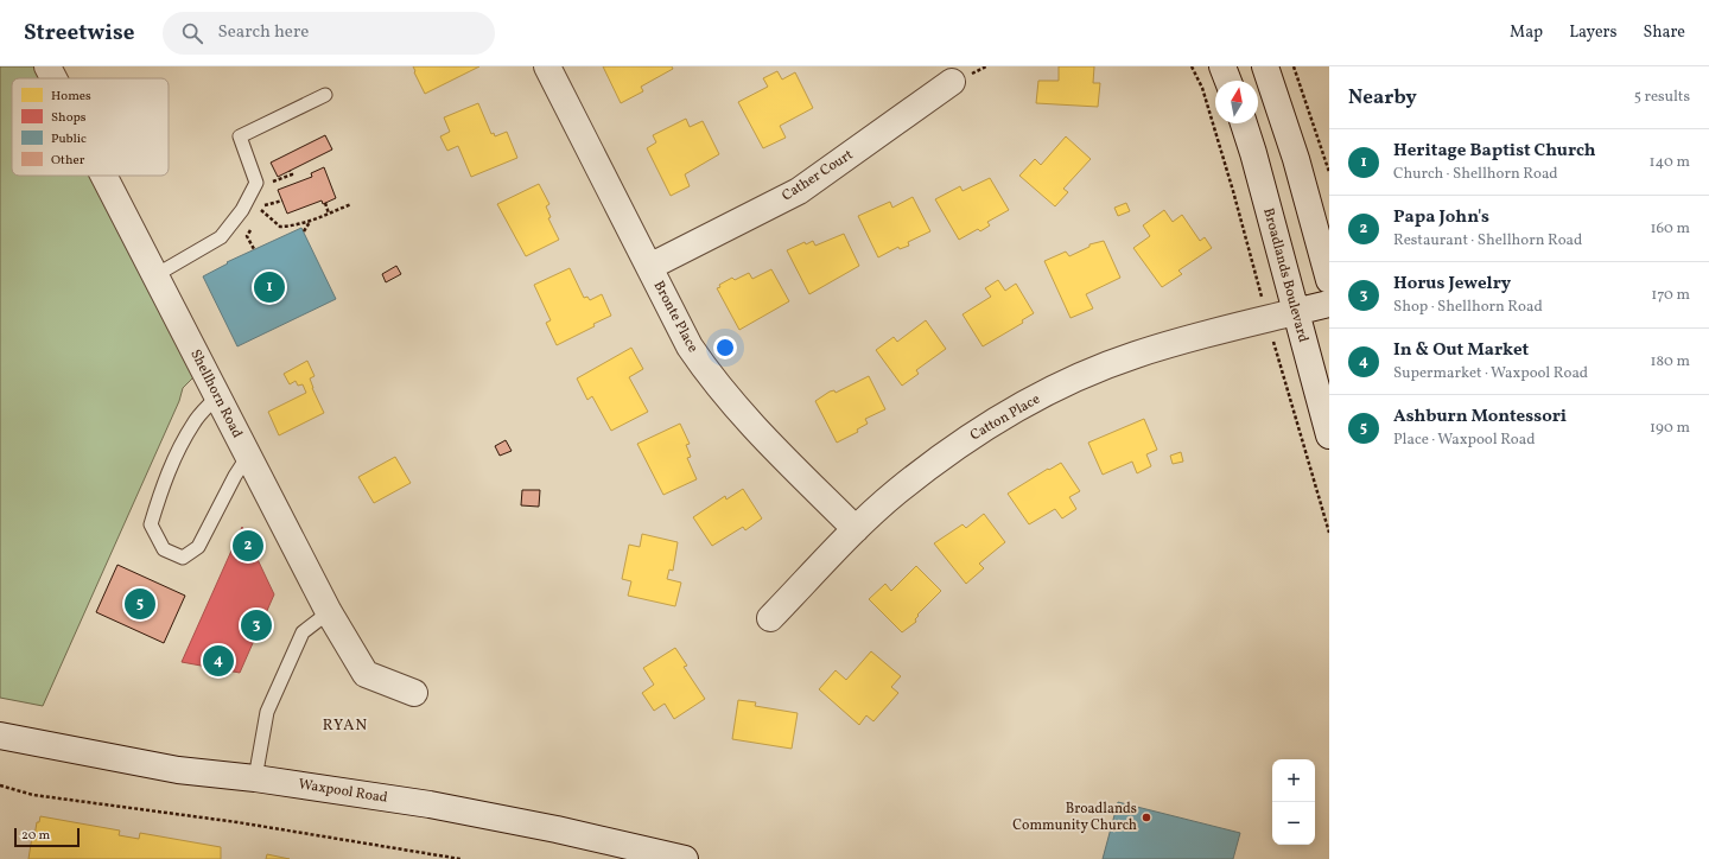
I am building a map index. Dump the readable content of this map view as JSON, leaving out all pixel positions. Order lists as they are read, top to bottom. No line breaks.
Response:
{"streets":{"street":["Cather Court","Broadlands Boulevard","Bronte Place","Shellhorn Road","Catton Place","Waxpool Road"]},"crossings":[["Cather Court","Bronte Place"],["Broadlands Boulevard","Catton Place"],["Bronte Place","Catton Place"]],"districts":["RYAN"],"places":["Broadlands Community Church"],"legend":["Homes","Shops","Public","Other"],"scale_bar":"20 m","north":"top","page":{"header":"Streetwise","search":"Search here","nav":["Map","Layers","Share"],"heading":["Nearby","5 results"],"list":[{"mark":"1","name":"Heritage Baptist Church","note":"Church · Shellhorn Road","value":"140 m"},{"mark":"2","name":"Papa John's","note":"Restaurant · Shellhorn Road","value":"160 m"},{"mark":"3","name":"Horus Jewelry","note":"Shop · Shellhorn Road","value":"170 m"},{"mark":"4","name":"In & Out Market","note":"Supermarket · Waxpool Road","value":"180 m"},{"mark":"5","name":"Ashburn Montessori","note":"Place · Waxpool Road","value":"190 m"}],"pins":["1","2","5","3","4"],"map_buttons":["+","−"],"scale":"20 m"}}
